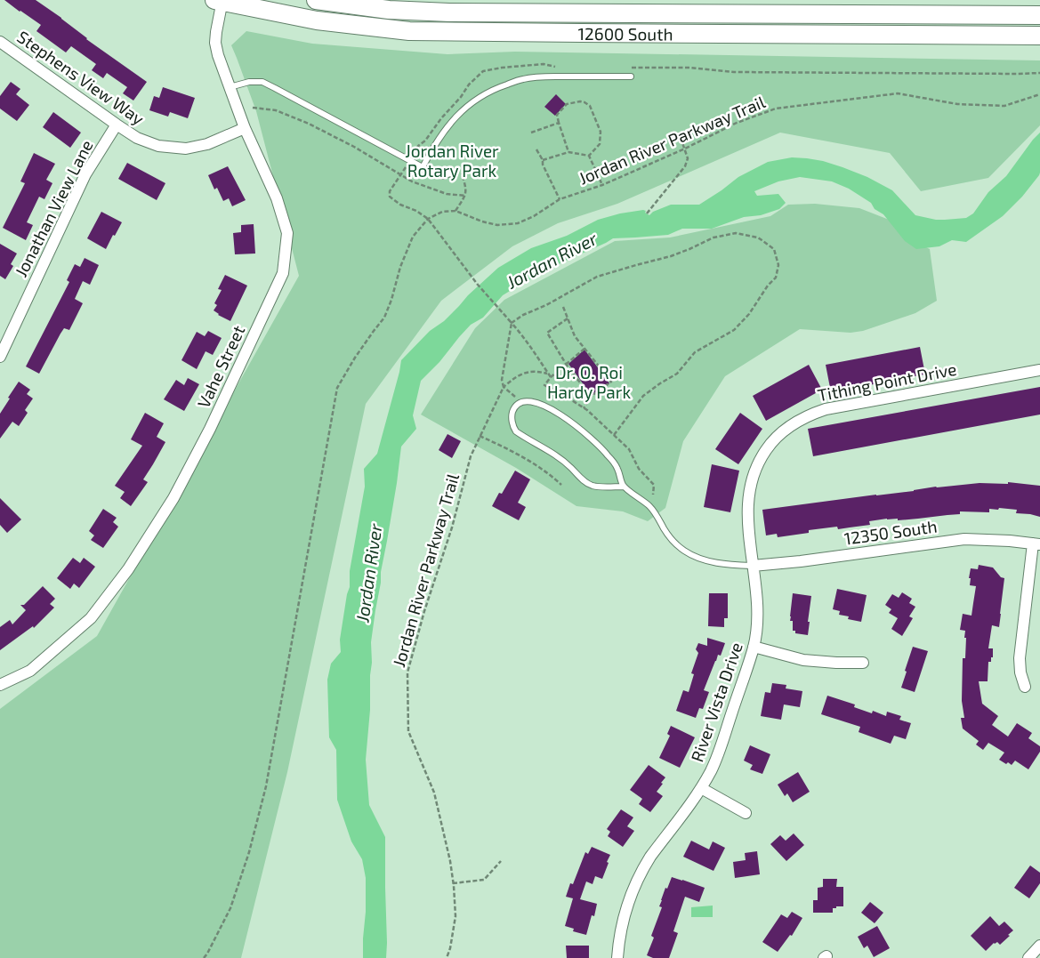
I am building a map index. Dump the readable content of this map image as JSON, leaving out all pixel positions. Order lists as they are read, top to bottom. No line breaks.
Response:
{"streets":{"main road":["12600 South"],"street":["Stephens View Way","Jonathan View Lane","Vahe Street","Tithing Point Drive","12350 South","River Vista Drive"],"path":["Jordan River Parkway Trail"]},"crossings":[["12600 South","Vahe Street"],["Stephens View Way","Jonathan View Lane"],["Stephens View Way","Vahe Street"],["Tithing Point Drive","12350 South"],["Tithing Point Drive","River Vista Drive"],["12350 South","River Vista Drive"]],"water":["Jordan River"],"parks":["Jordan River Rotary Park","Dr. O. Roi Hardy Park"]}
